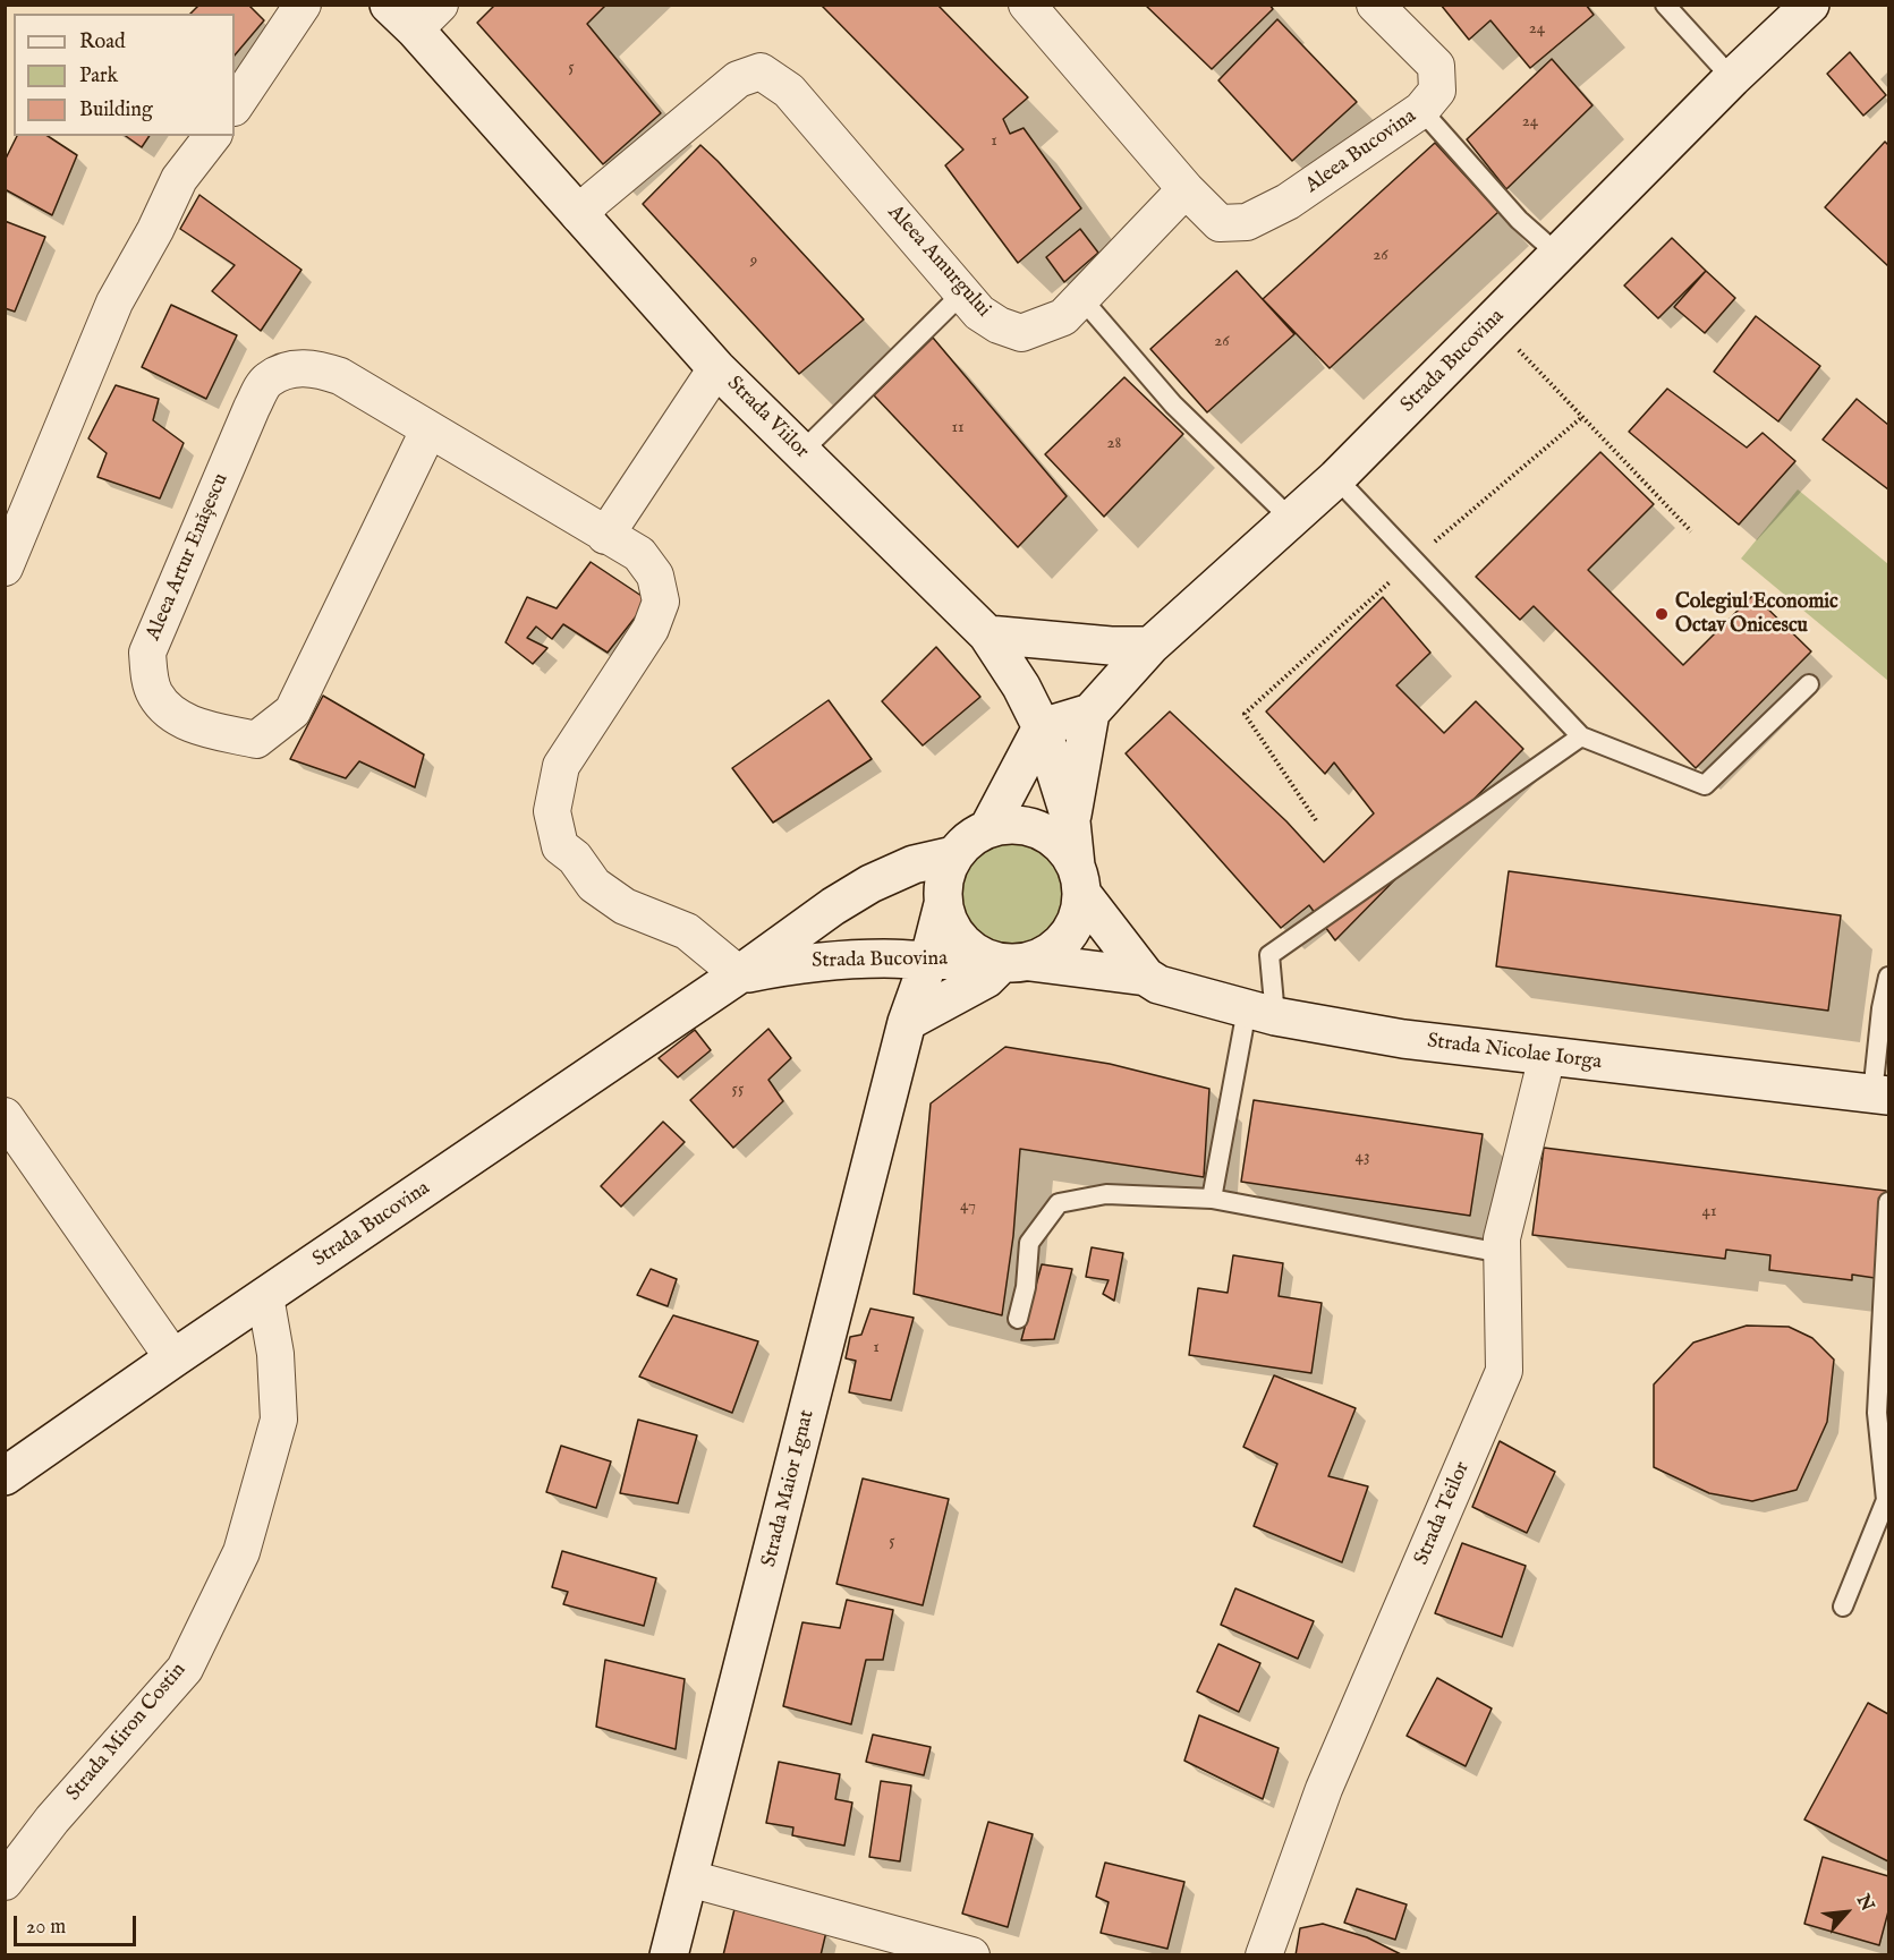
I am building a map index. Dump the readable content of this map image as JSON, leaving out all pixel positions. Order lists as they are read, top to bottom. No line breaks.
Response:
{"streets":{"main road":["Strada Bucovina","Strada Viilor","Strada Nicolae Iorga","Strada Maior Ignat"],"street":["Aleea Bucovina","Aleea Amurgului","Aleea Artur Enășescu","Strada Teilor","Strada Miron Costin"]},"crossings":[["Aleea Bucovina","Aleea Amurgului"],["Aleea Amurgului","Strada Viilor"],["Strada Bucovina","Strada Viilor"],["Strada Bucovina","Aleea Artur Enășescu"],["Strada Bucovina","Strada Nicolae Iorga"],["Strada Bucovina","Strada Maior Ignat"],["Strada Bucovina","Strada Miron Costin"],["Strada Viilor","Strada Nicolae Iorga"],["Strada Viilor","Strada Maior Ignat"],["Strada Nicolae Iorga","Strada Maior Ignat"],["Strada Nicolae Iorga","Strada Teilor"]],"places":["Colegiul Economic Octav Onicescu"],"house_numbers":["24","5","24","1","26","9","26","11","28","55","43","47","41","1","5"],"legend":["Road","Park","Building"],"scale_bar":"20 m","north":"top right"}
